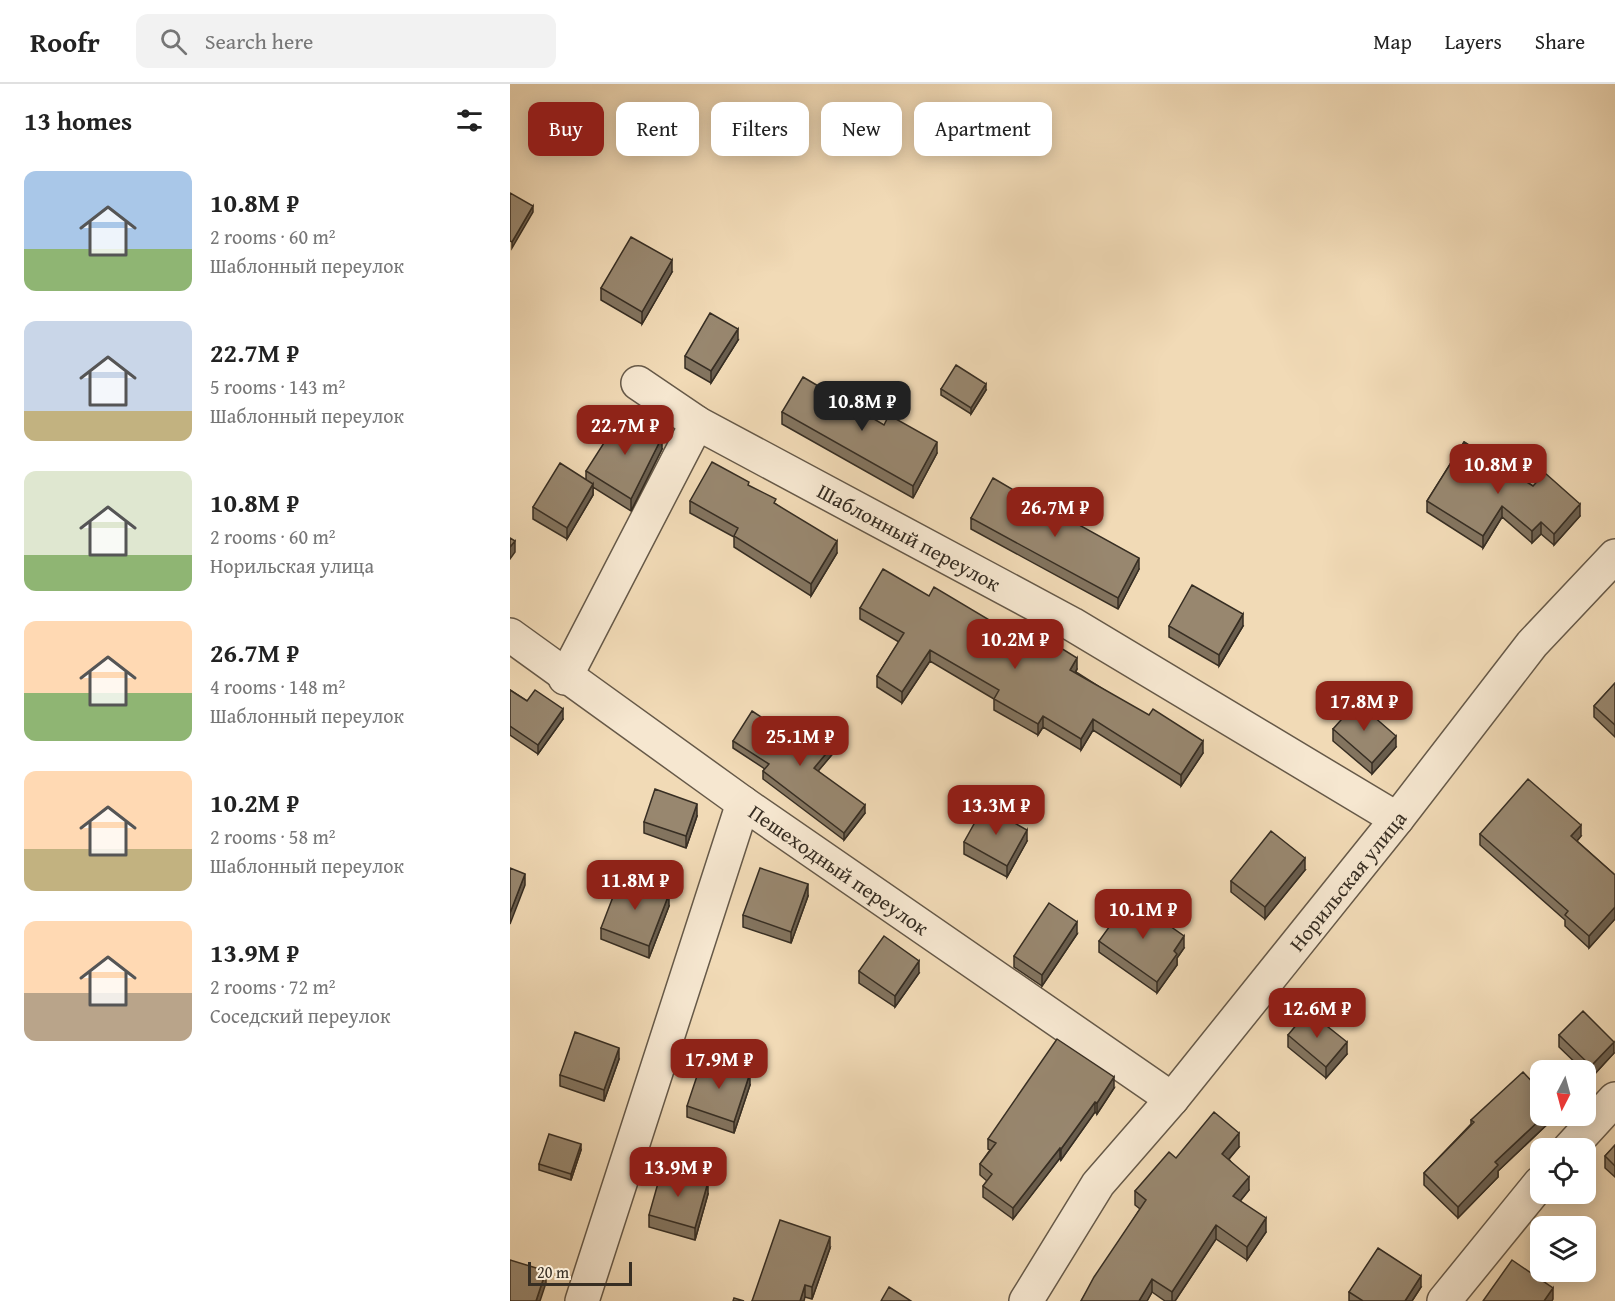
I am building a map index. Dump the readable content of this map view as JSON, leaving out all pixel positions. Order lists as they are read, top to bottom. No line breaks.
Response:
{"streets":{"street":["Шаблонный переулок","Пешеходный переулок","Норильская улица"]},"crossings":[["Шаблонный переулок","Норильская улица"],["Пешеходный переулок","Норильская улица"]],"scale_bar":"20 m","north":"bottom","page":{"header":"Roofr","search":"Search here","nav":["Map","Layers","Share"],"heading":"13 homes","chip":["Buy","Rent","Filters","New","Apartment"],"list":[{"name":"10.8M ₽","note":"2 rooms · 60 m² · Шаблонный переулок"},{"name":"22.7M ₽","note":"5 rooms · 143 m² · Шаблонный переулок"},{"name":"10.8M ₽","note":"2 rooms · 60 m² · Норильская улица"},{"name":"26.7M ₽","note":"4 rooms · 148 m² · Шаблонный переулок"},{"name":"10.2M ₽","note":"2 rooms · 58 m² · Шаблонный переулок"},{"name":"13.9M ₽","note":"2 rooms · 72 m² · Соседский переулок"}],"price":["10.8M ₽","22.7M ₽","10.8M ₽","26.7M ₽","10.2M ₽","17.8M ₽","25.1M ₽","13.3M ₽","11.8M ₽","10.1M ₽","12.6M ₽","17.9M ₽","13.9M ₽"],"scale":"20 m"}}
